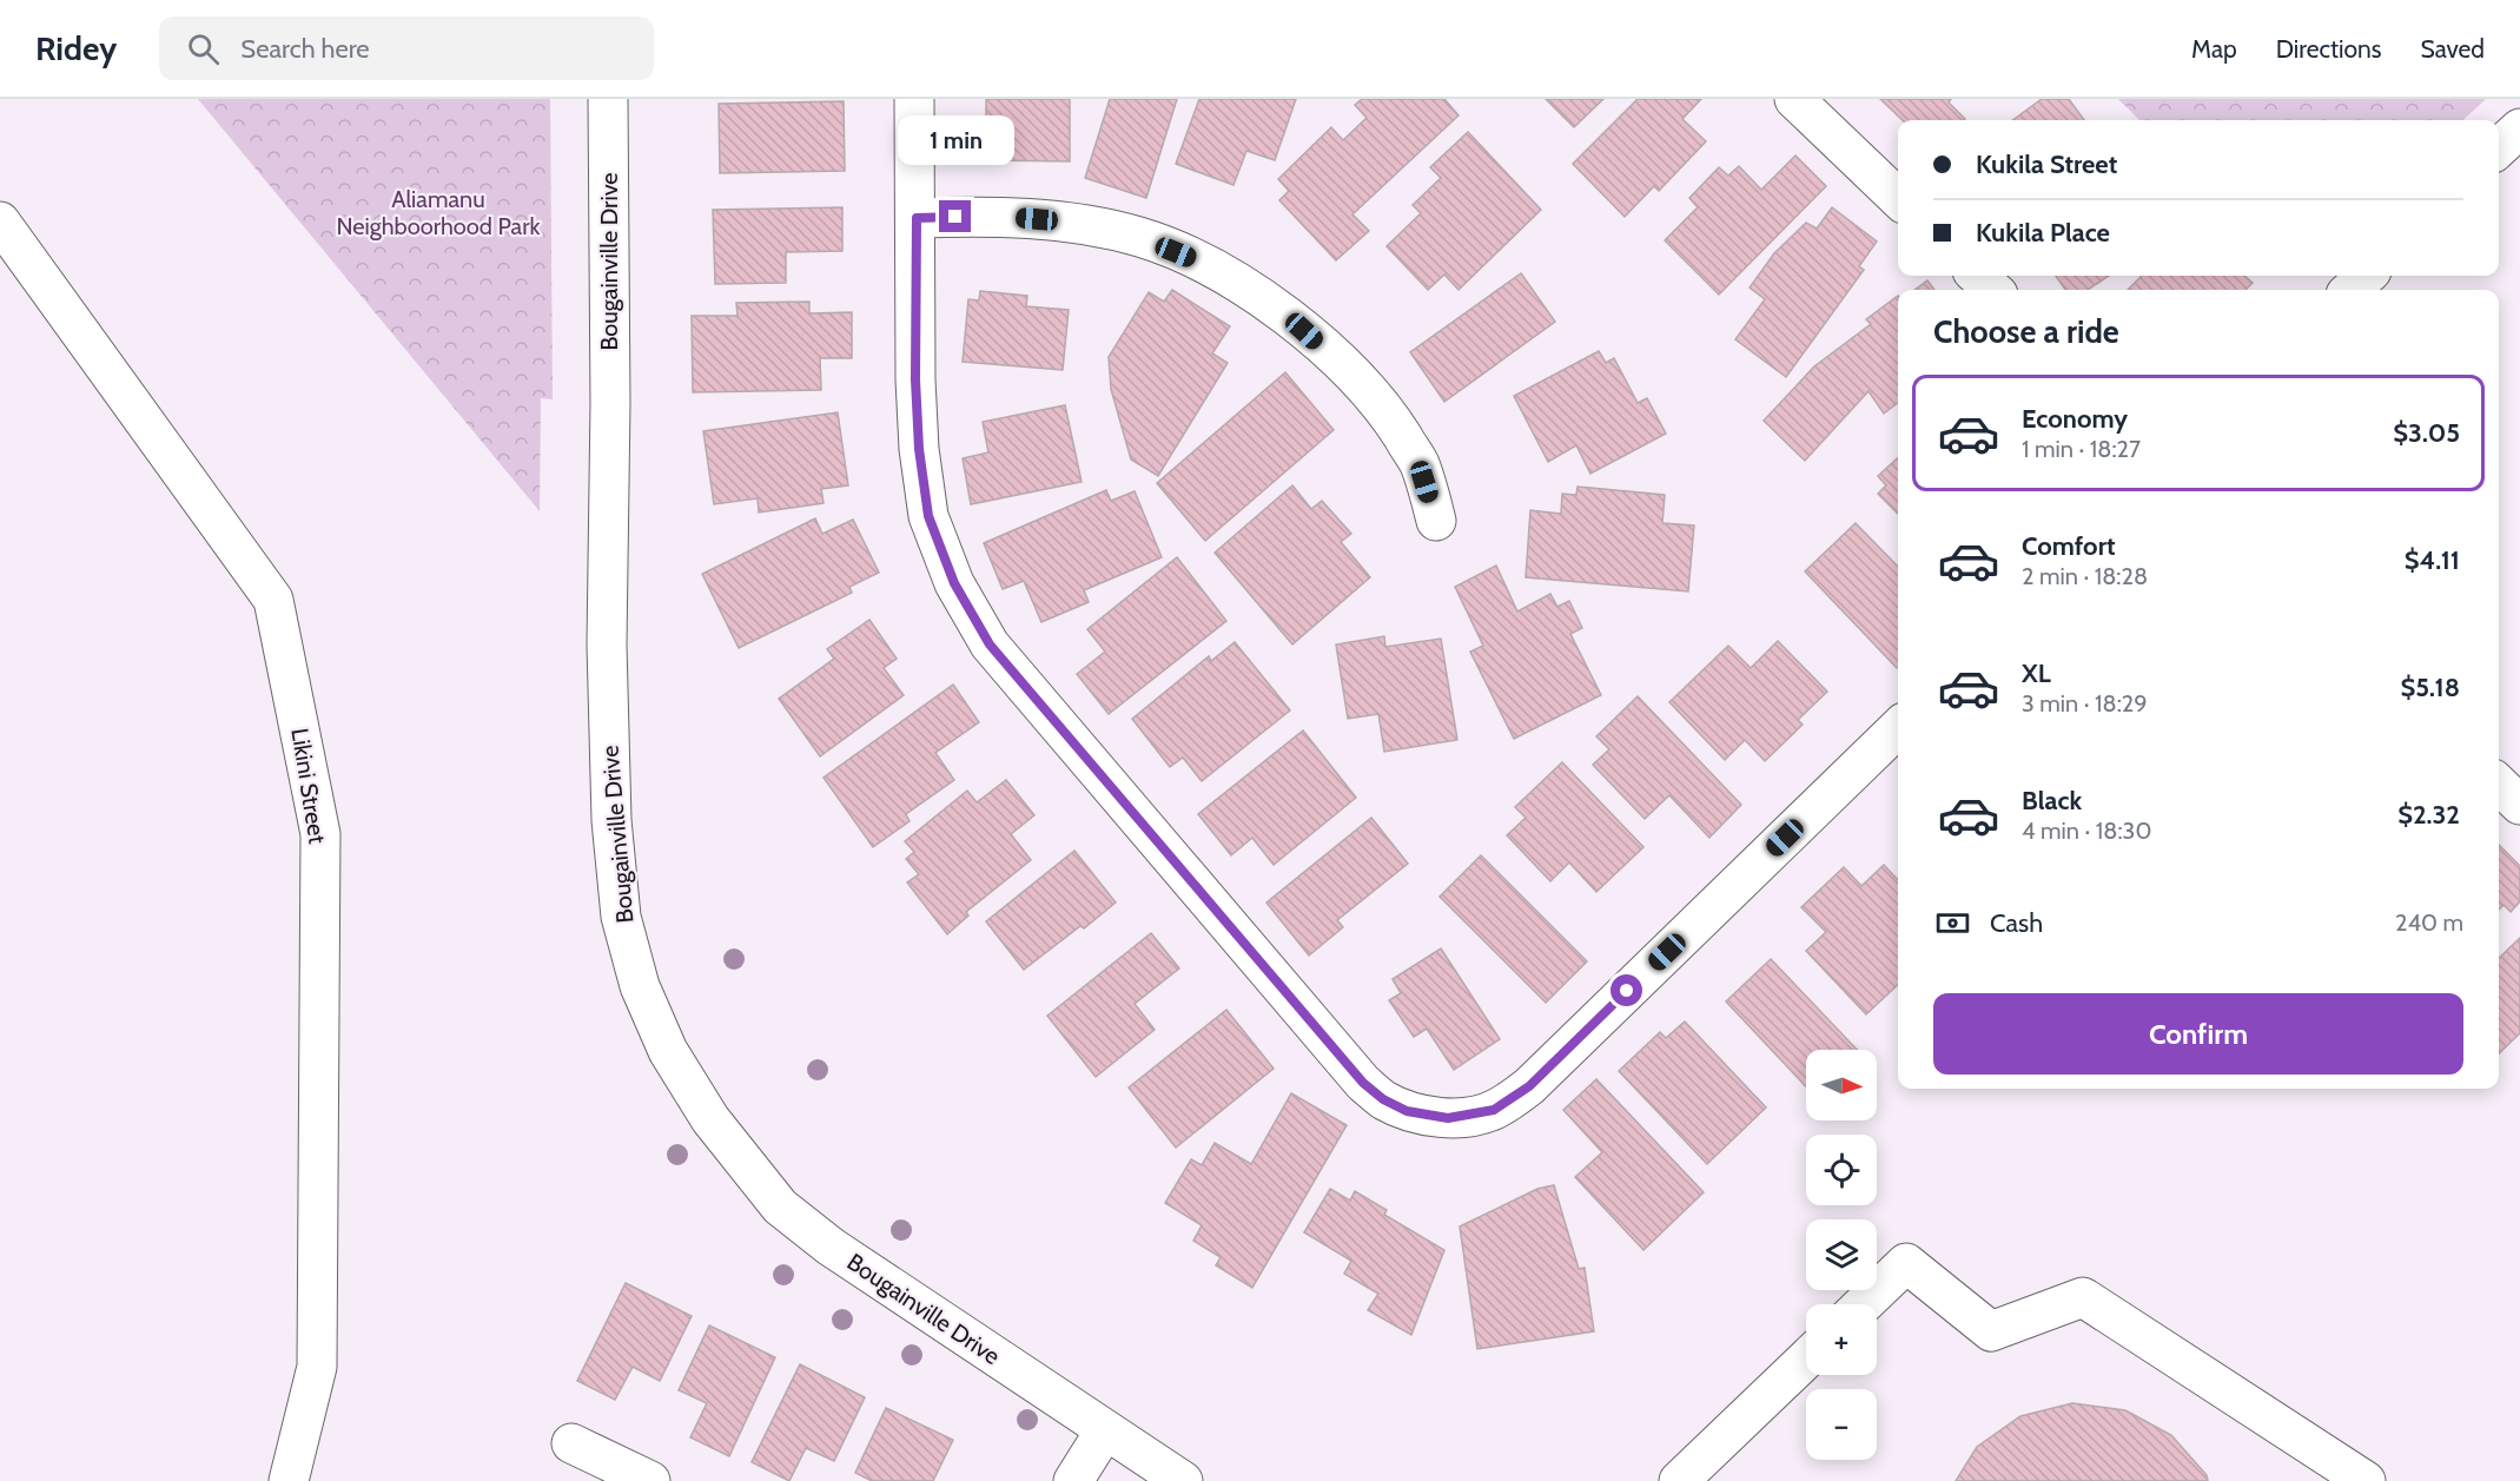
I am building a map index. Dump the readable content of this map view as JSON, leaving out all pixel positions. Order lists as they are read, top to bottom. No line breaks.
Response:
{"streets":{"street":["Bougainville Drive","Likini Street"]},"parks":["Aliamanu Neighboorhood Park"],"north":"right","page":{"header":"Ridey","search":"Search here","nav":["Map","Directions","Saved"],"bubble":"1 min","banner":["Kukila Street","Kukila Place"],"heading":"Choose a ride","list":[{"name":"Economy","note":"1 min · 18:27","value":"$3.05"},{"name":"Comfort","note":"2 min · 18:28","value":"$4.11"},{"name":"XL","note":"3 min · 18:29","value":"$5.18"},{"name":"Black","note":"4 min · 18:30","value":"$2.32"}],"pay":["Cash","240 m"],"buttons":"Confirm","map_buttons":["+","−"]}}
